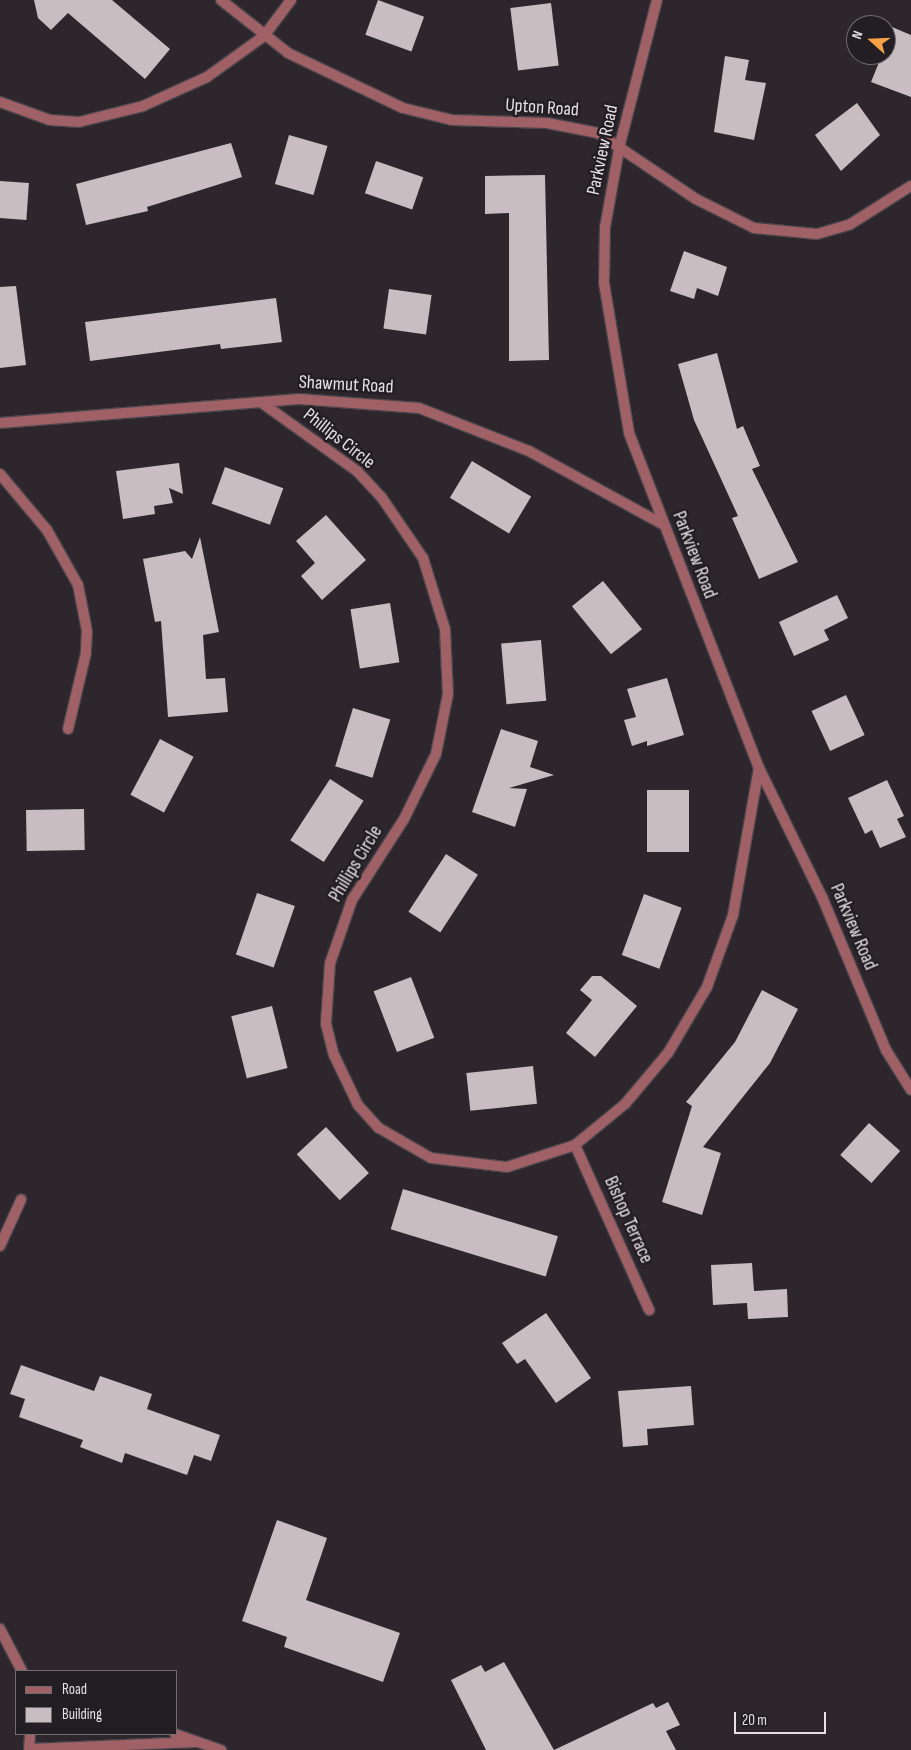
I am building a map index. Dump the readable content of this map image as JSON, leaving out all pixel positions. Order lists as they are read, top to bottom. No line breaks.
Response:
{"streets":{"street":["Upton Road","Parkview Road","Shawmut Road","Phillips Circle","Bishop Terrace"]},"crossings":[["Upton Road","Parkview Road"],["Parkview Road","Shawmut Road"],["Parkview Road","Phillips Circle"],["Shawmut Road","Phillips Circle"],["Phillips Circle","Bishop Terrace"]],"legend":["Road","Building"],"scale_bar":"20 m","north":"left"}
